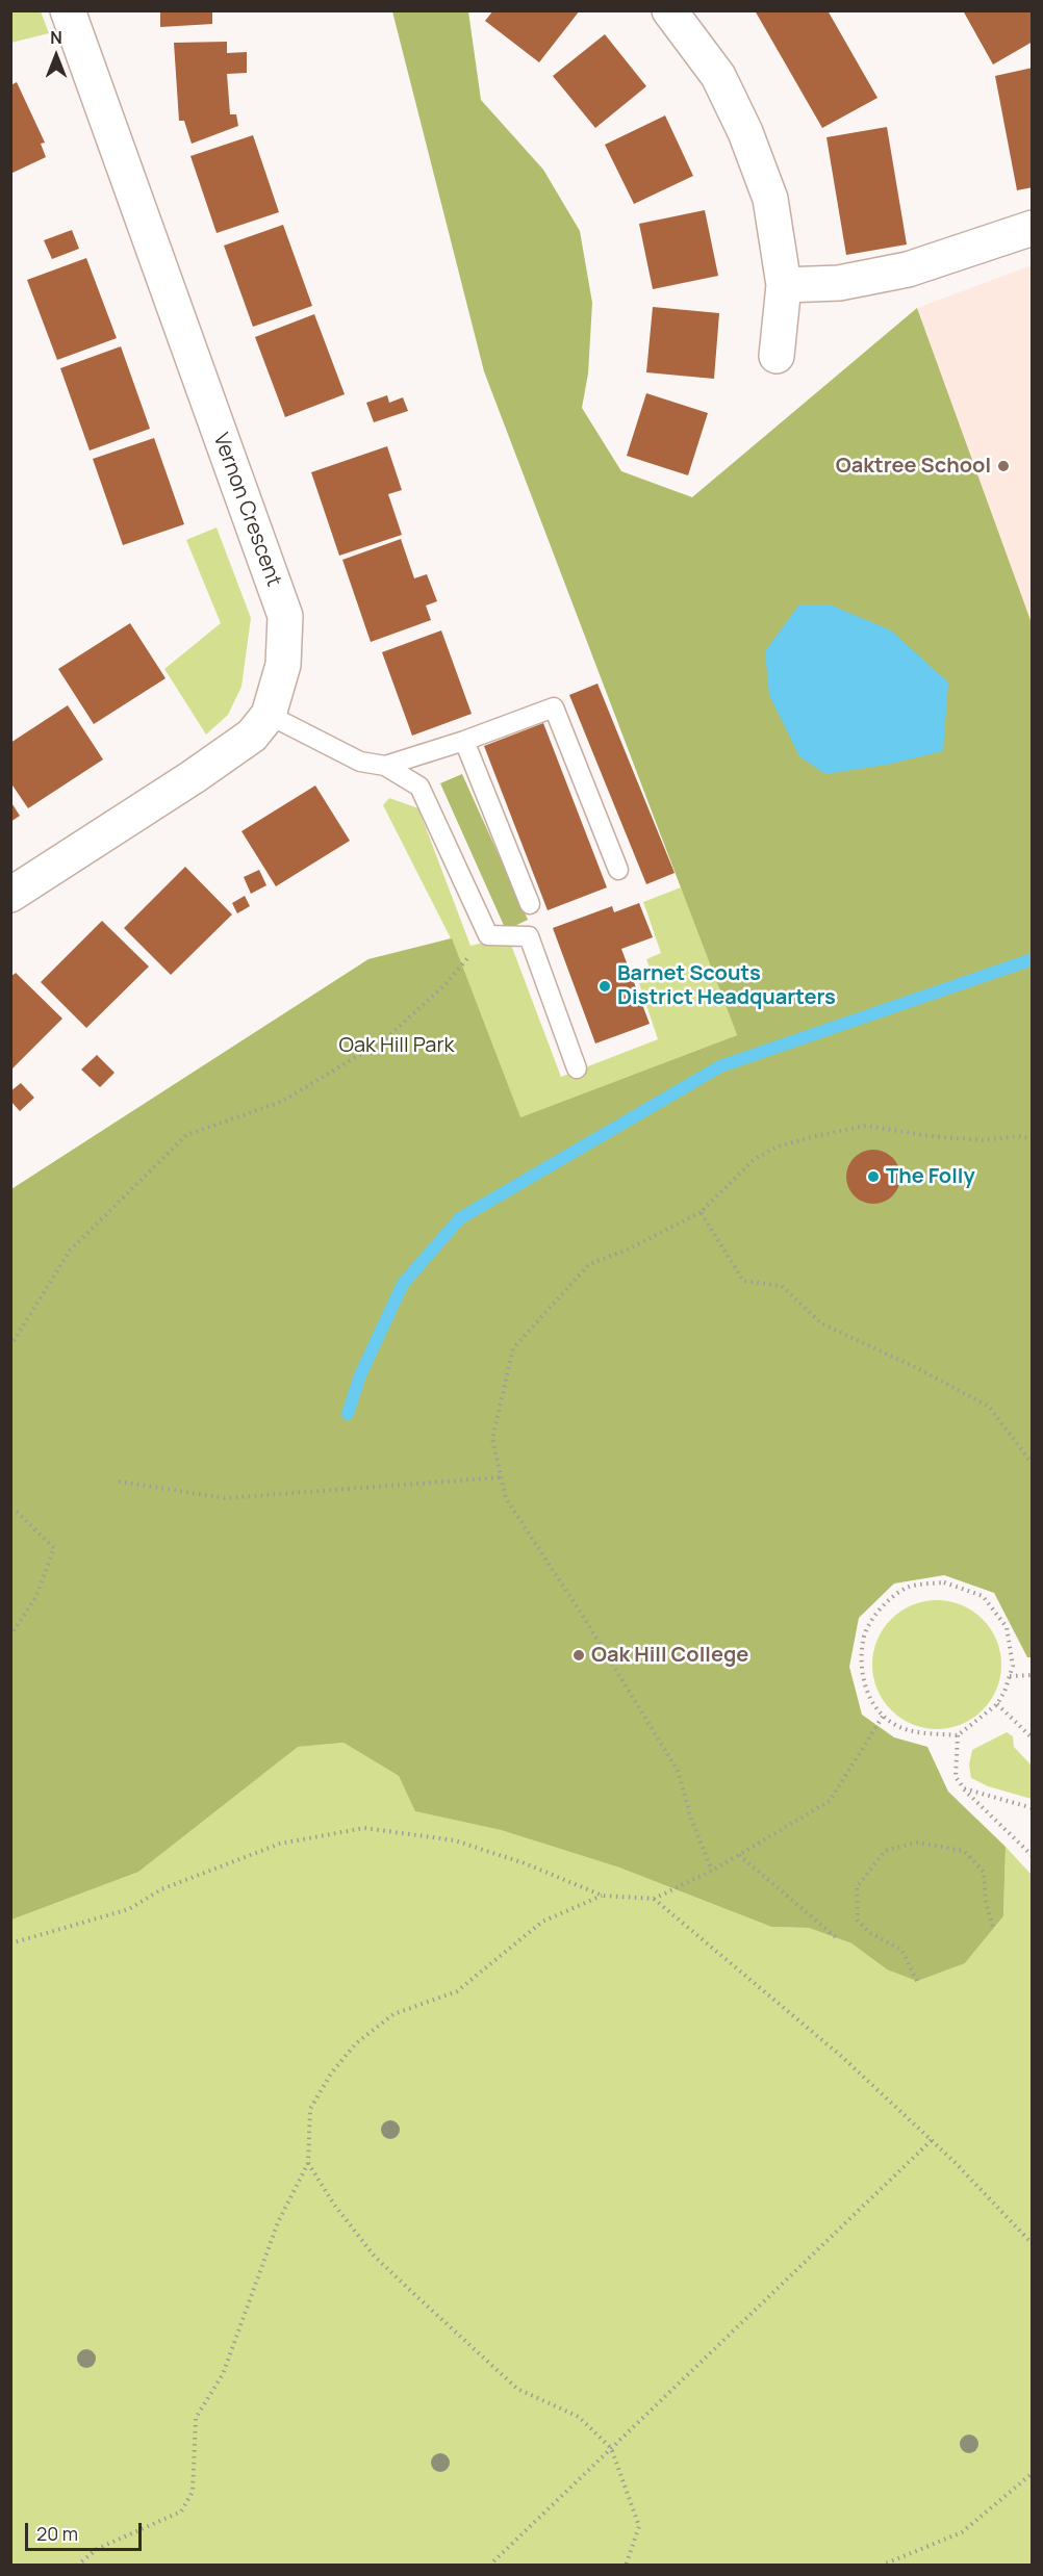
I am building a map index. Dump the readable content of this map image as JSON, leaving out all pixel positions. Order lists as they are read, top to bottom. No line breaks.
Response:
{"streets":{"street":["Vernon Crescent"]},"parks":["Oak Hill Park"],"places":["Oaktree School","Barnet Scouts District Headquarters","The Folly","Oak Hill College"],"scale_bar":"20 m","north":"top"}
